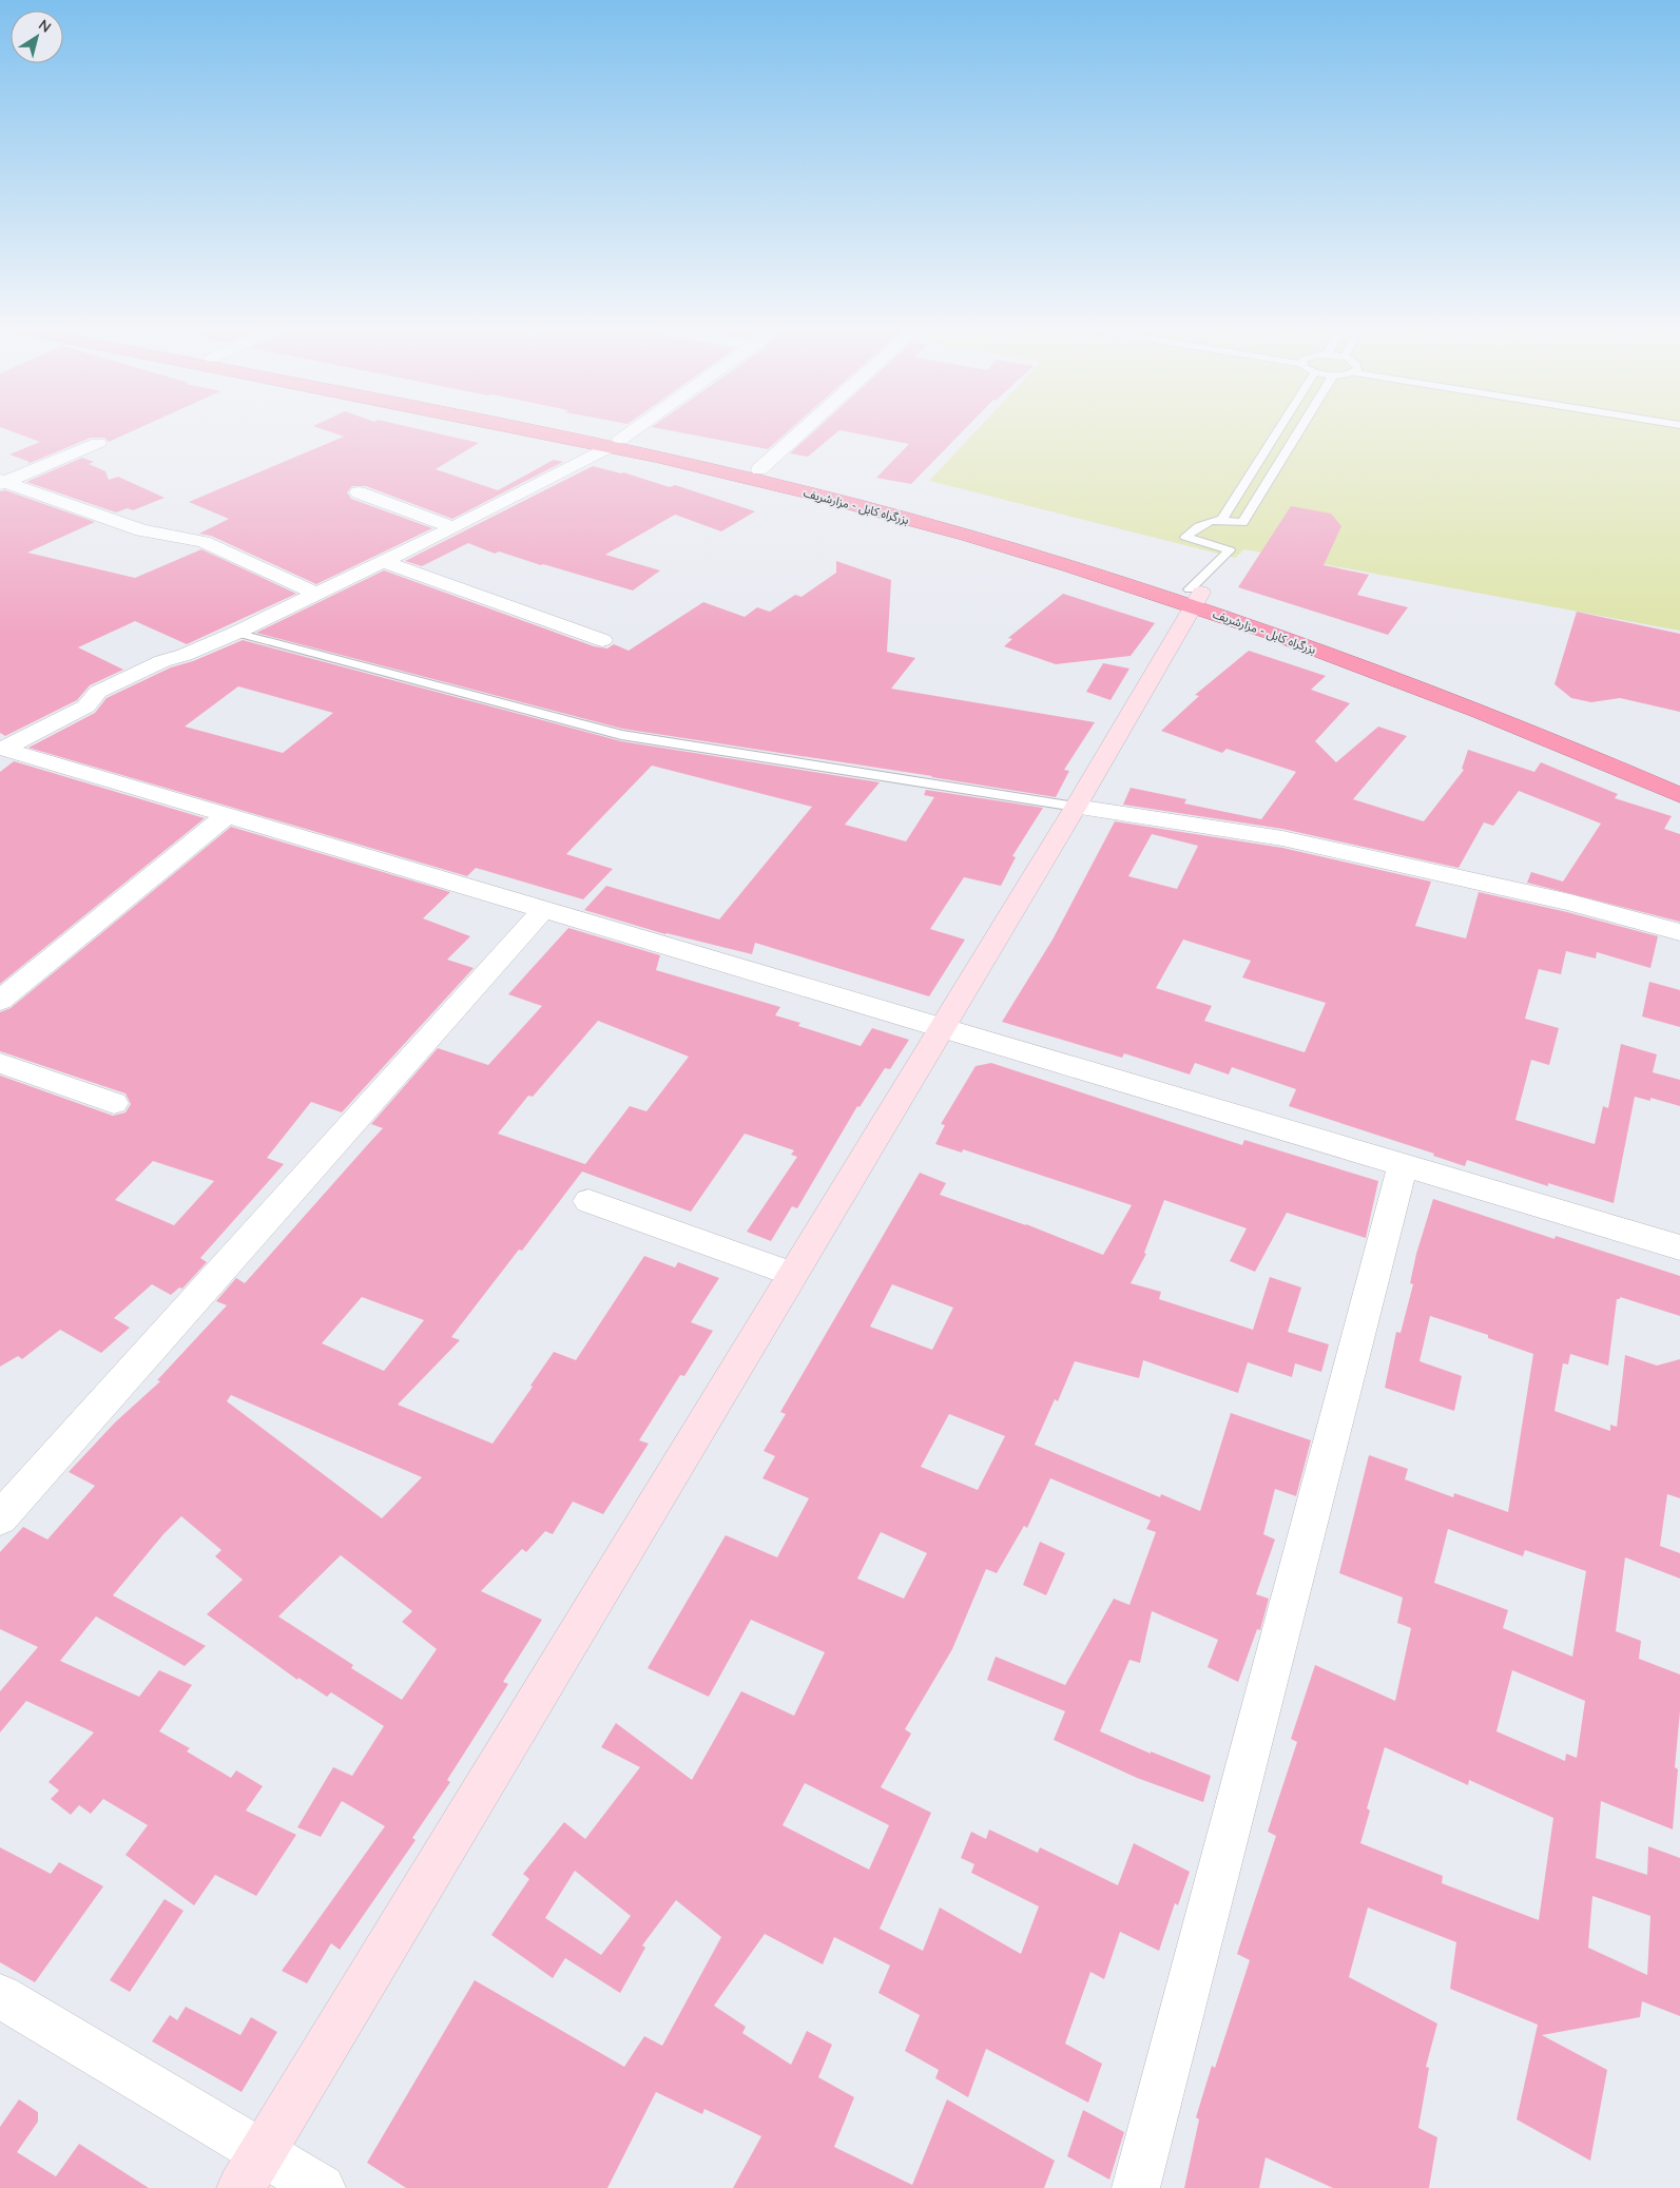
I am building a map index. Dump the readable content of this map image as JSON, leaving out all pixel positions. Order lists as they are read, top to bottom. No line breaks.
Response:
{"streets":{"highway":["بزرگراه کابل - مزارشریف"]},"north":"top right"}
